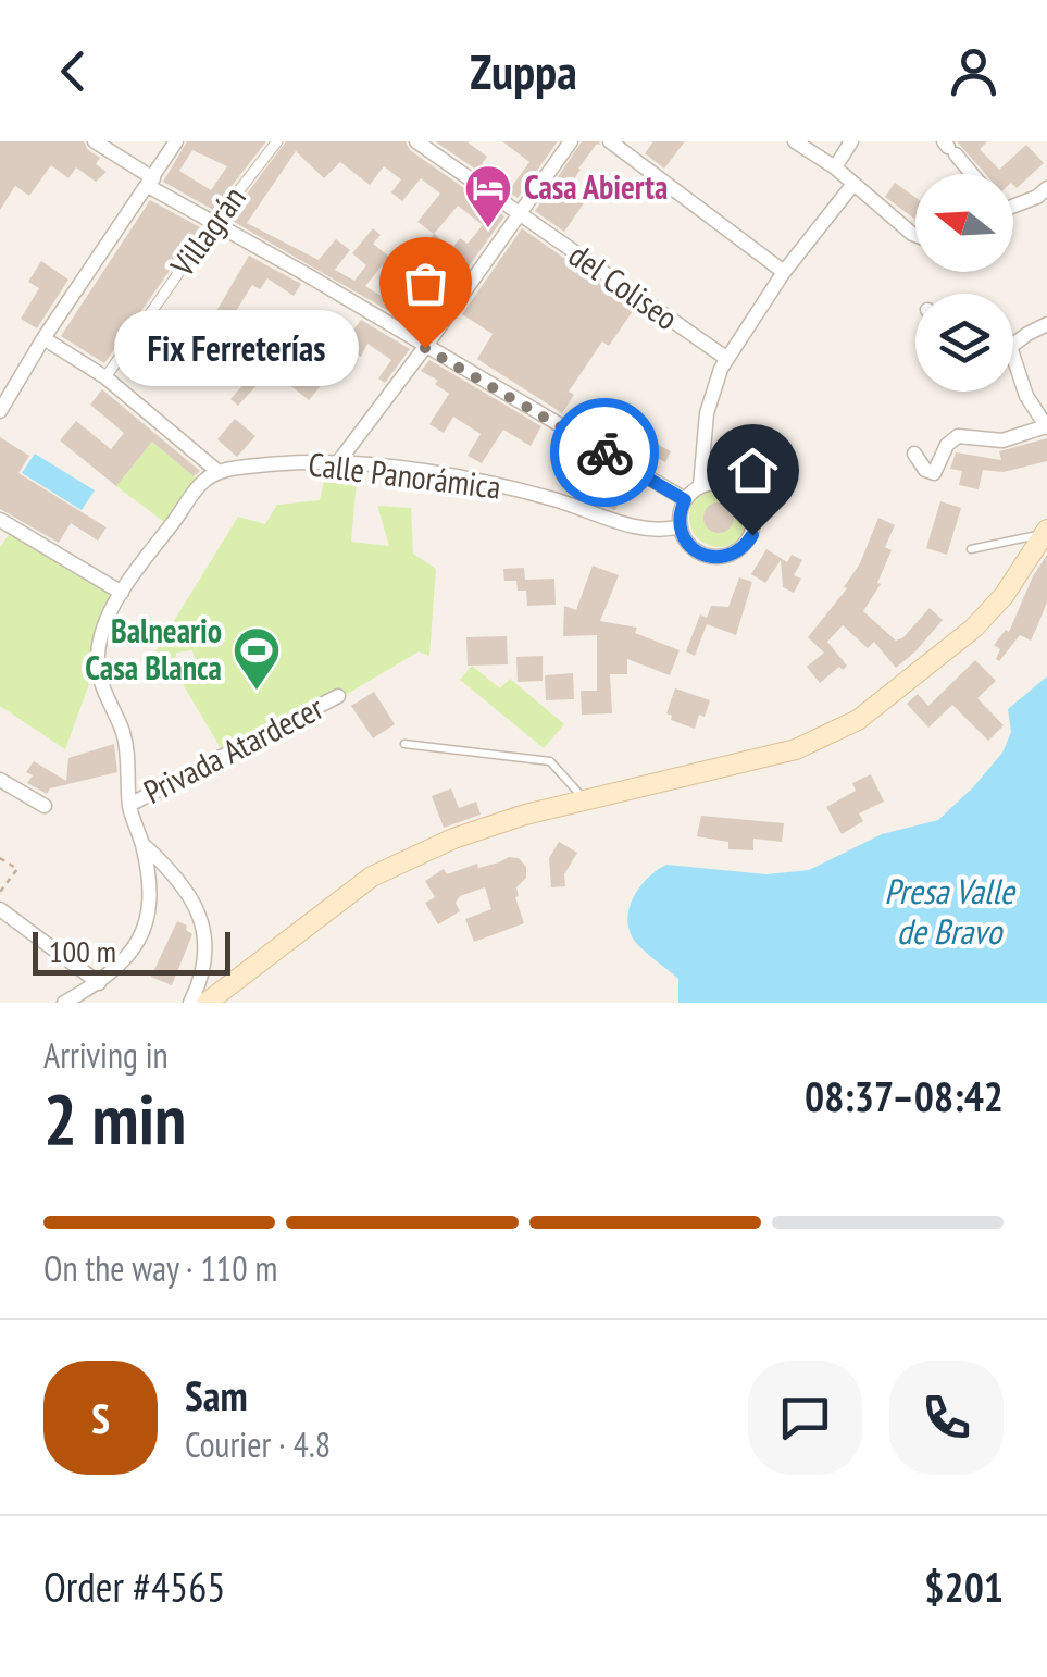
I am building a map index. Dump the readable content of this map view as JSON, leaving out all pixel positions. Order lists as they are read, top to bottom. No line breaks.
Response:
{"streets":{"street":["Villagrán","del Coliseo","Calle Panorámica","Privada Atardecer"]},"water":["Presa Valle de Bravo"],"places":{"hotel":["Casa Abierta"],"other":["Fix Ferreterías"],"sports":["Balneario Casa Blanca"]},"scale_bar":"100 m","north":"left","page":{"header":"Zuppa","bubble":"Fix Ferreterías","scale":"100 m","heading":["2 min","Arriving in","08:37–08:42"],"panel":["Sam","Courier · 4.8","Order #4565","$201"],"bar":"On the way · 110 m","round":"S"}}
